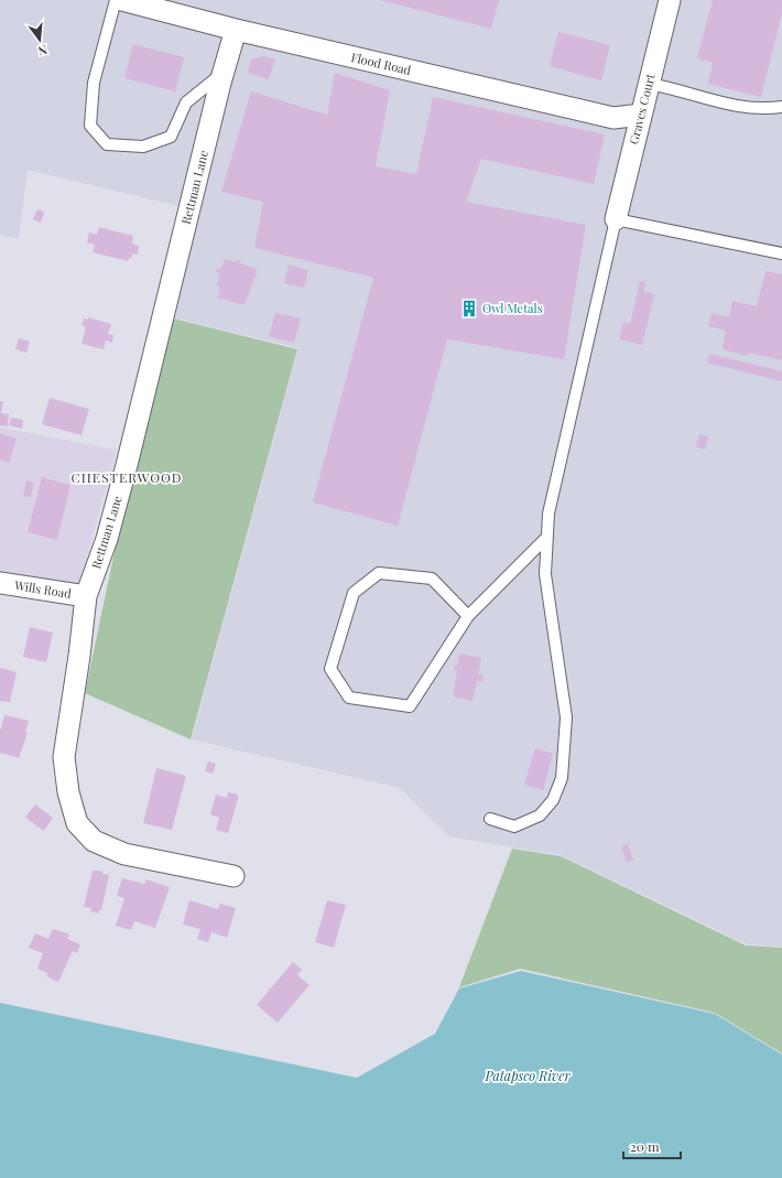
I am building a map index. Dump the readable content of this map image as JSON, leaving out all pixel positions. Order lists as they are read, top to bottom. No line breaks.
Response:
{"streets":{"street":["Flood Road","Graves Court","Rettman Lane","Wills Road"]},"crossings":[["Flood Road","Graves Court"],["Flood Road","Rettman Lane"],["Rettman Lane","Wills Road"]],"districts":["CHESTERWOOD"],"water":["Patapsco River"],"places":{"building":["Owl Metals"]},"scale_bar":"20 m","north":"bottom"}
